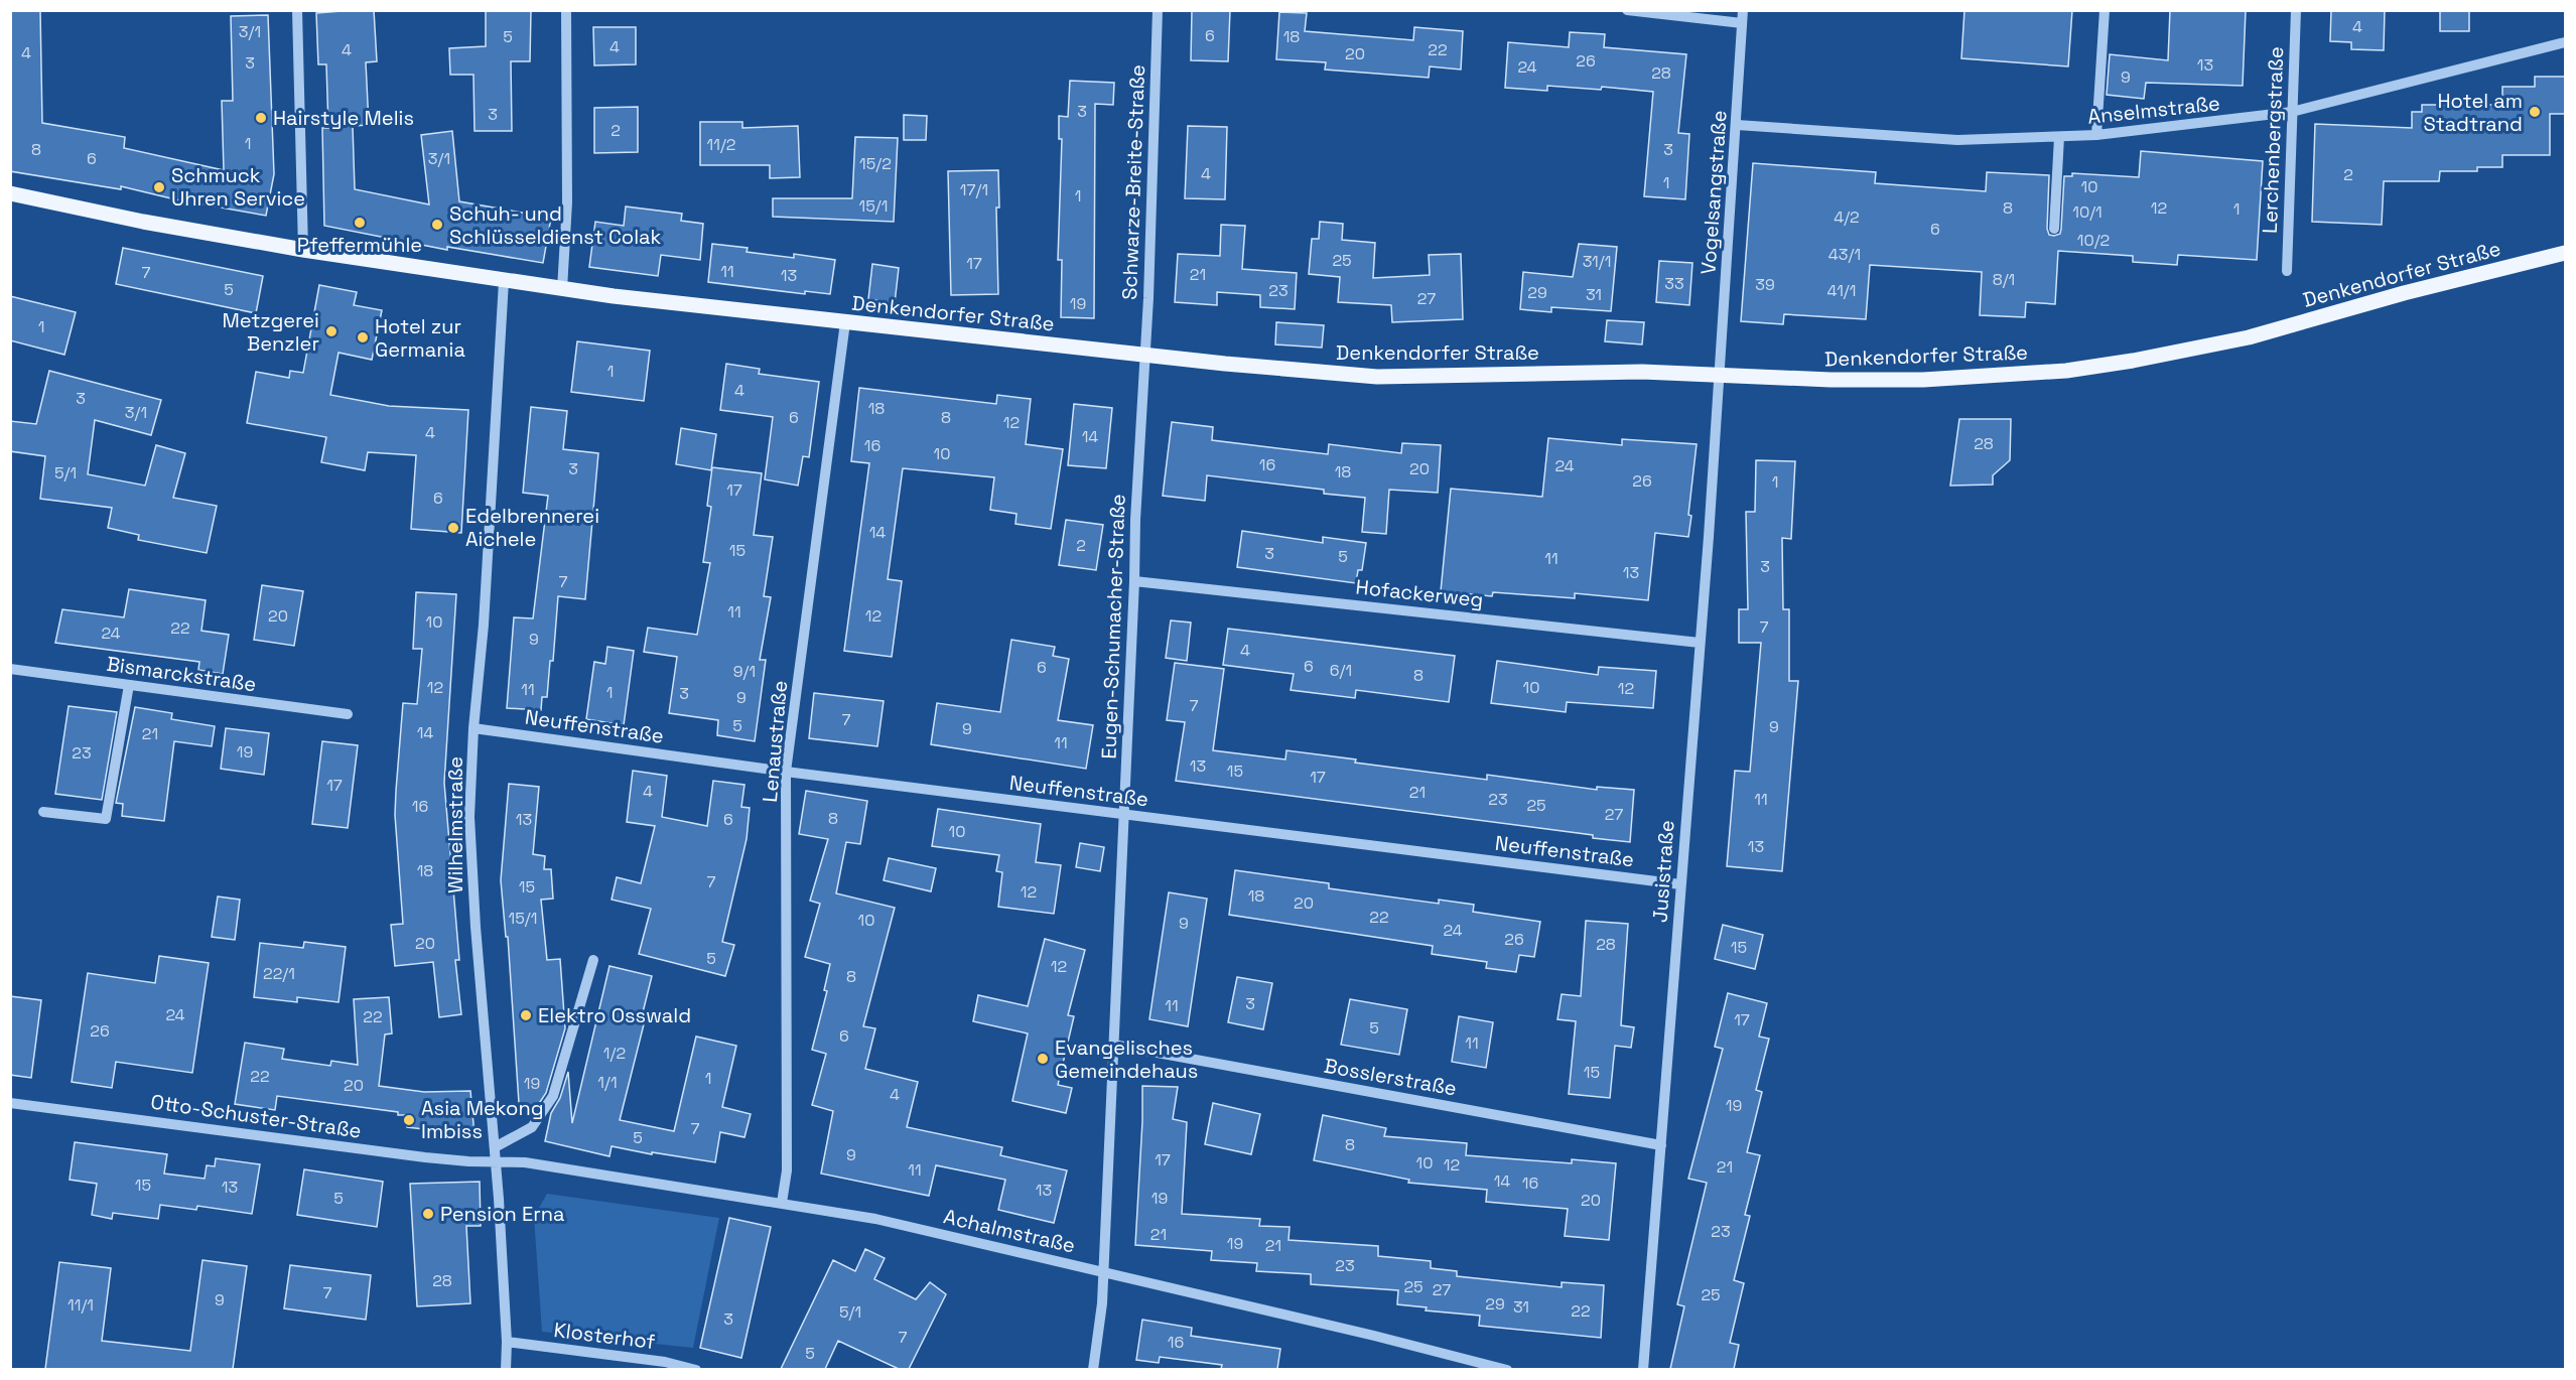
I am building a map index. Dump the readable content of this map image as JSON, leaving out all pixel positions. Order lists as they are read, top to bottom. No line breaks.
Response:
{"streets":{"main road":["Denkendorfer Straße"],"street":["Anselmstraße","Lerchenbergstraße","Schwarze-Breite-Straße","Vogelsangstraße","Hofackerweg","Eugen-Schumacher-Straße","Bismarckstraße","Neuffenstraße","Lenaustraße","Wilhelmstraße","Jusistraße","Bosslerstraße","Otto-Schuster-Straße","Achalmstraße","Klosterhof"]},"crossings":[["Anselmstraße","Lerchenbergstraße"],["Anselmstraße","Vogelsangstraße"],["Schwarze-Breite-Straße","Denkendorfer Straße"],["Schwarze-Breite-Straße","Eugen-Schumacher-Straße"],["Vogelsangstraße","Denkendorfer Straße"],["Vogelsangstraße","Jusistraße"],["Denkendorfer Straße","Eugen-Schumacher-Straße"],["Denkendorfer Straße","Lenaustraße"],["Denkendorfer Straße","Wilhelmstraße"],["Denkendorfer Straße","Jusistraße"],["Hofackerweg","Eugen-Schumacher-Straße"],["Hofackerweg","Jusistraße"],["Eugen-Schumacher-Straße","Neuffenstraße"],["Eugen-Schumacher-Straße","Bosslerstraße"],["Eugen-Schumacher-Straße","Achalmstraße"],["Neuffenstraße","Lenaustraße"],["Neuffenstraße","Wilhelmstraße"],["Neuffenstraße","Jusistraße"],["Lenaustraße","Achalmstraße"],["Wilhelmstraße","Otto-Schuster-Straße"],["Wilhelmstraße","Achalmstraße"],["Wilhelmstraße","Klosterhof"],["Jusistraße","Bosslerstraße"],["Otto-Schuster-Straße","Achalmstraße"]],"places":["Hotel am Stadtrand","Hairstyle Melis","Schmuck Uhren Service","Pfeffermühle","Schuh- und Schlüsseldienst Colak","Metzgerei Benzler","Hotel zur Germania","Edelbrennerei Aichele","Elektro Osswald","Evangelisches Gemeindehaus","Asia Mekong Imbiss","Pension Erna"],"house_numbers":["4","3/1","6","5","18","4","4","22","4","20","26","3","13","24","28","9","3","3","2","1","11/2","8","3","6","3/1","15/2","4","2","1","10","17/1","1","15/1","8","12","1","10/1","4/2","6","10/2","43/1","25","31/1","17","11","7","21","13","8/1","33","39","5","23","41/1","29","31","27","19","1","1","4","3","18","3/1","6","8","12","4","14","28","16","10","16","24","3","20","18","5/1","26","1","17","6","14","2","15","3","5","11","3","13","7","11","20","12","10","7","22","24","9","4","6","6","6/1","9/1","8","12","10","12","11","1","3","9","7","7","5","9","9","14","21","11","19","23","13","15","17","17","4","21","23","11","25","16","27","8","13","6","10","13","18","7","15","12","18","20","22","15/1","10","9","24","26","20","28","15","5","12","22/1","8","3","11","24","22","17","5","26","6","11","1/2","15","22","1","1/1","19","20","4","19","7","5","8","9","17","10","12","21","11","14","16","15","13","13","5","19","20","23","21","19","21","23","28","25","27","7","25","9","29","11/1","31","22","5/1","3","7","16","5"]}
